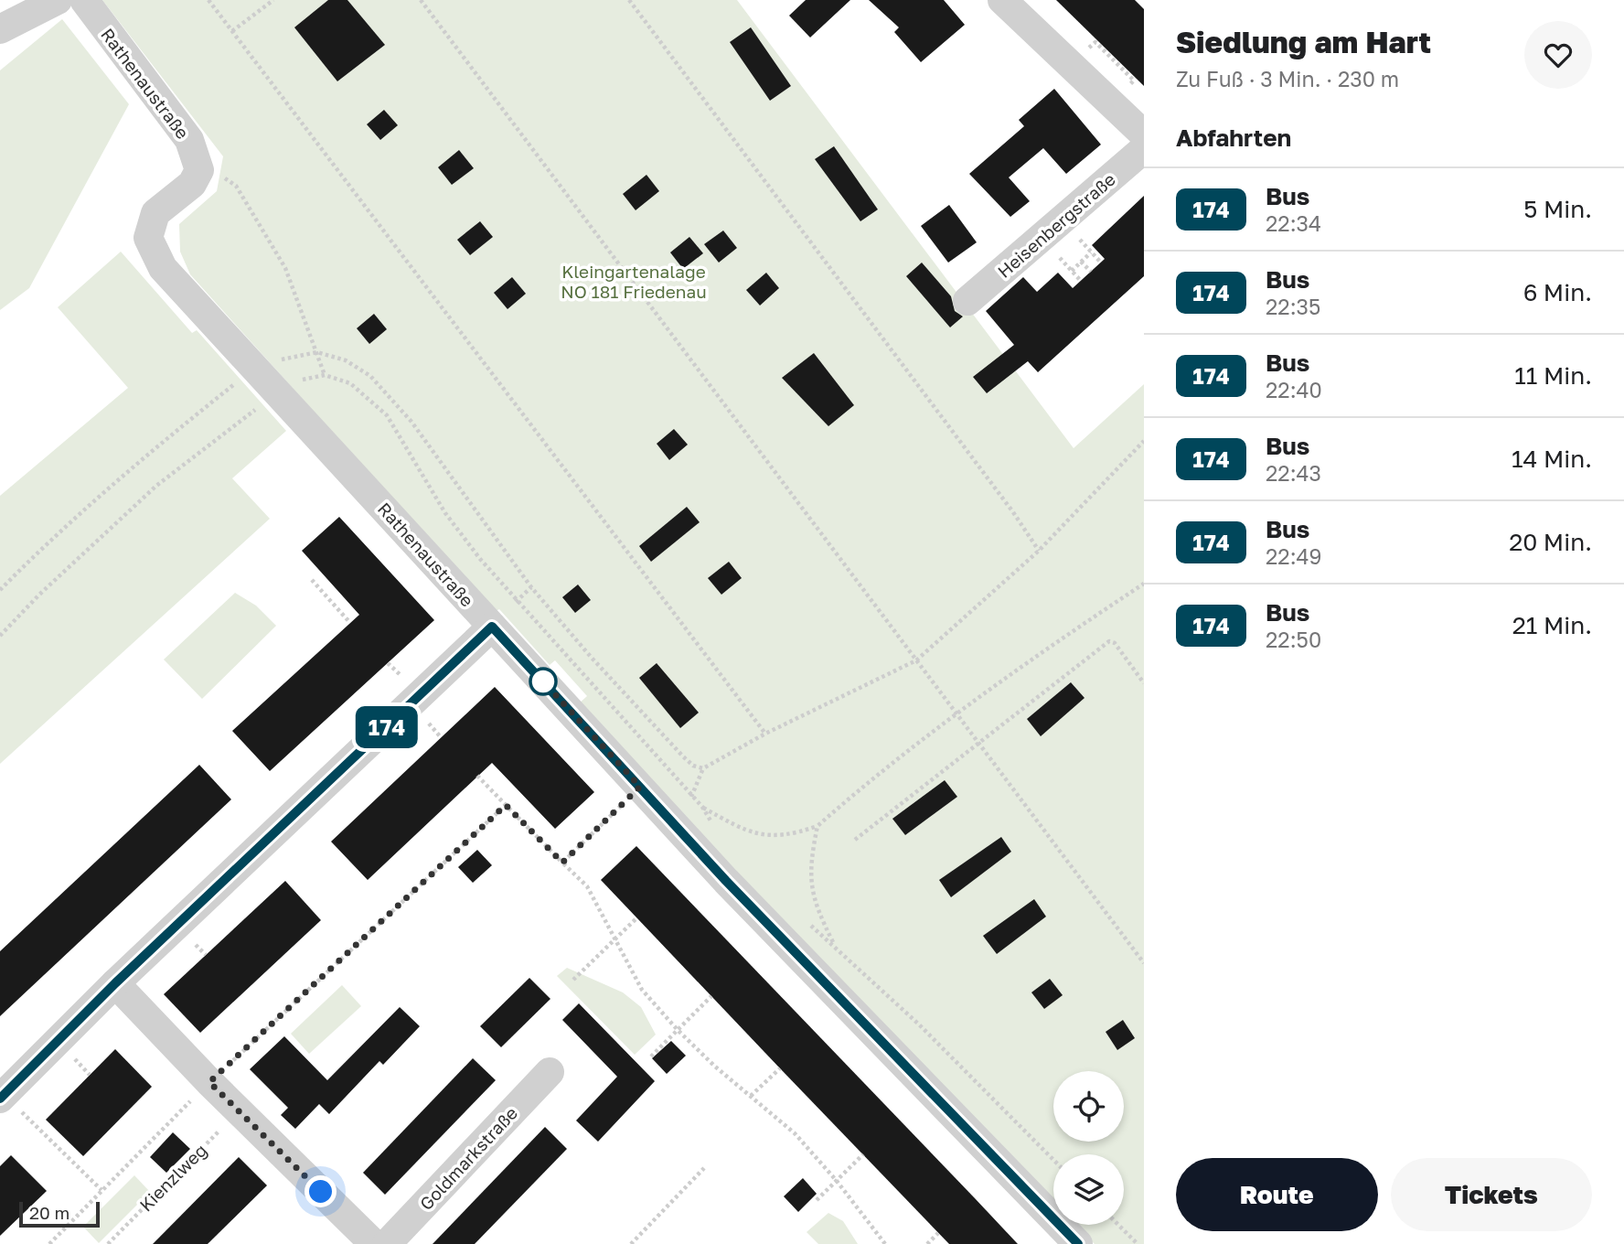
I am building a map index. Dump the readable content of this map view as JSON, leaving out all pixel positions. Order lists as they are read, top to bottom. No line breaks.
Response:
{"streets":{"street":["Rathenaustraße","Heisenbergstraße","Goldmarkstraße"],"path":["Kienzlweg"]},"parks":["Kleingartenalage NO 181 Friedenau"],"lines":["bus line 174"],"scale_bar":"20 m","page":{"on_map":"174","heading":[["Siedlung am Hart","Zu Fuß · 3 Min. · 230 m"],"Abfahrten"],"list":[{"mark":"174","name":"Bus","note":"22:34","value":"5 Min."},{"mark":"174","name":"Bus","note":"22:35","value":"6 Min."},{"mark":"174","name":"Bus","note":"22:40","value":"11 Min."},{"mark":"174","name":"Bus","note":"22:43","value":"14 Min."},{"mark":"174","name":"Bus","note":"22:49","value":"20 Min."},{"mark":"174","name":"Bus","note":"22:50","value":"21 Min."}],"buttons":["Route","Tickets"],"scale":"20 m"}}
